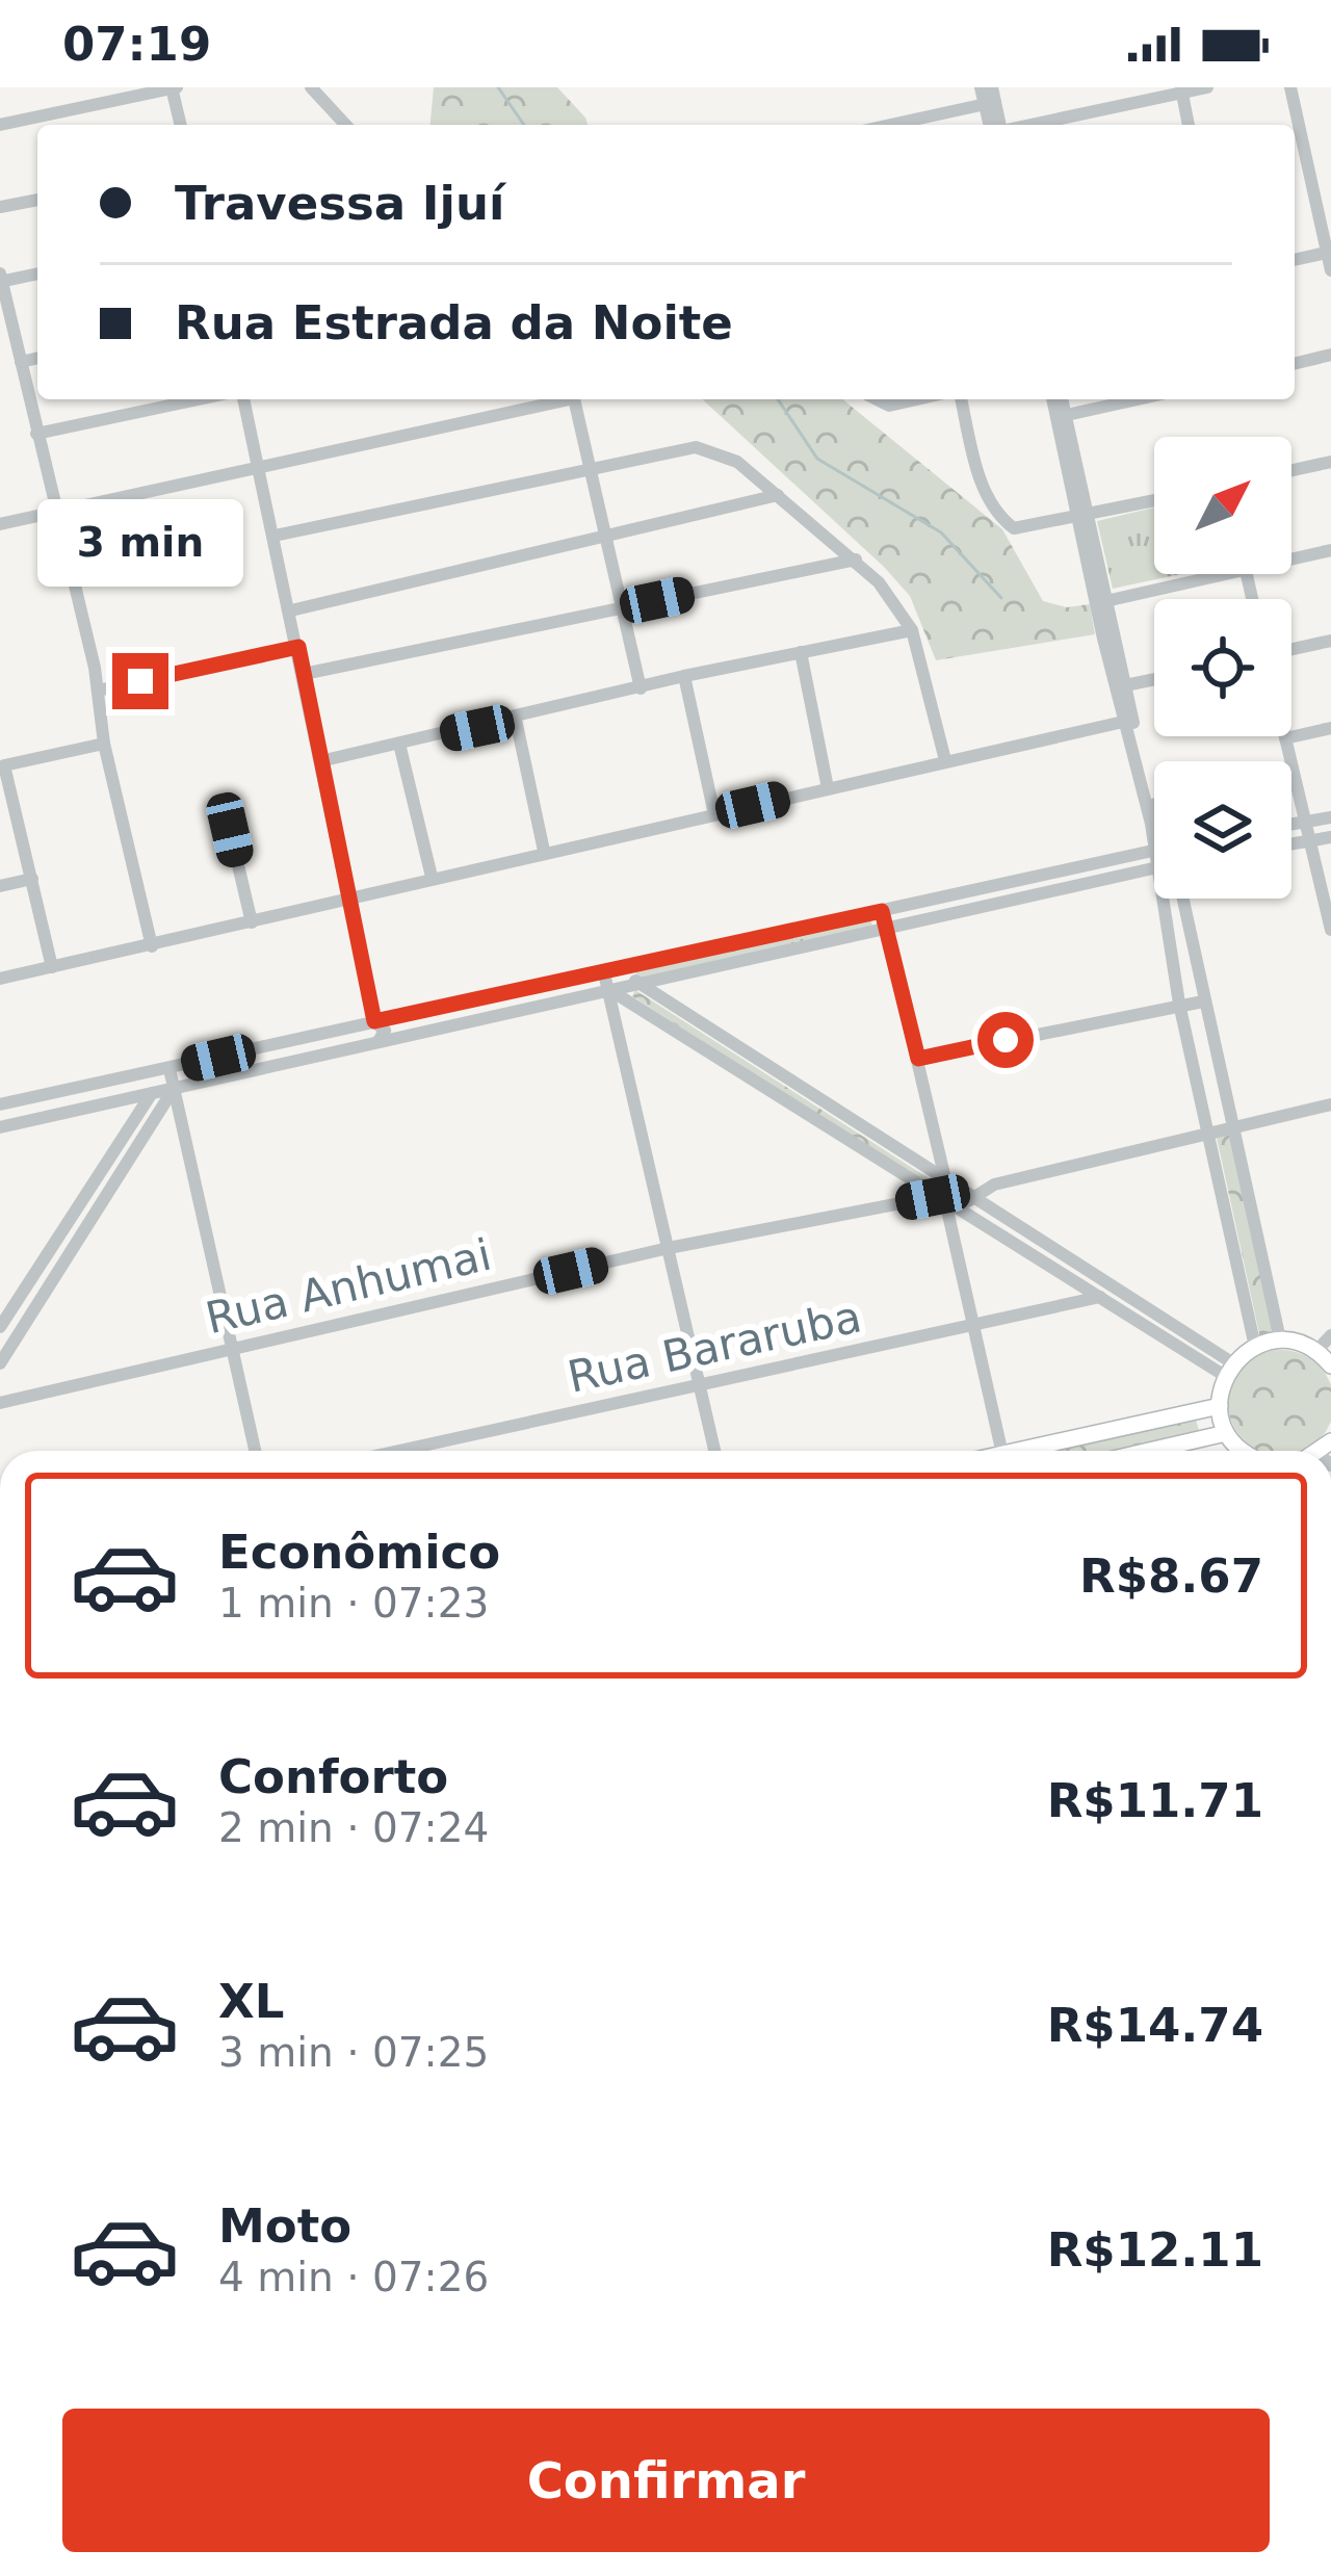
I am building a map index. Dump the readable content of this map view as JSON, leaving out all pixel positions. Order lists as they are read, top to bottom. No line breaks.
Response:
{"streets":{"street":["Rua Anhumai","Rua Bararuba"]},"north":"top right","page":{"status":"07:19","banner":["Travessa Ijuí","Rua Estrada da Noite"],"bubble":"3 min","list":[{"name":"Econômico","note":"1 min · 07:23","value":"R$8.67"},{"name":"Conforto","note":"2 min · 07:24","value":"R$11.71"},{"name":"XL","note":"3 min · 07:25","value":"R$14.74"},{"name":"Moto","note":"4 min · 07:26","value":"R$12.11"}],"buttons":"Confirmar"}}
